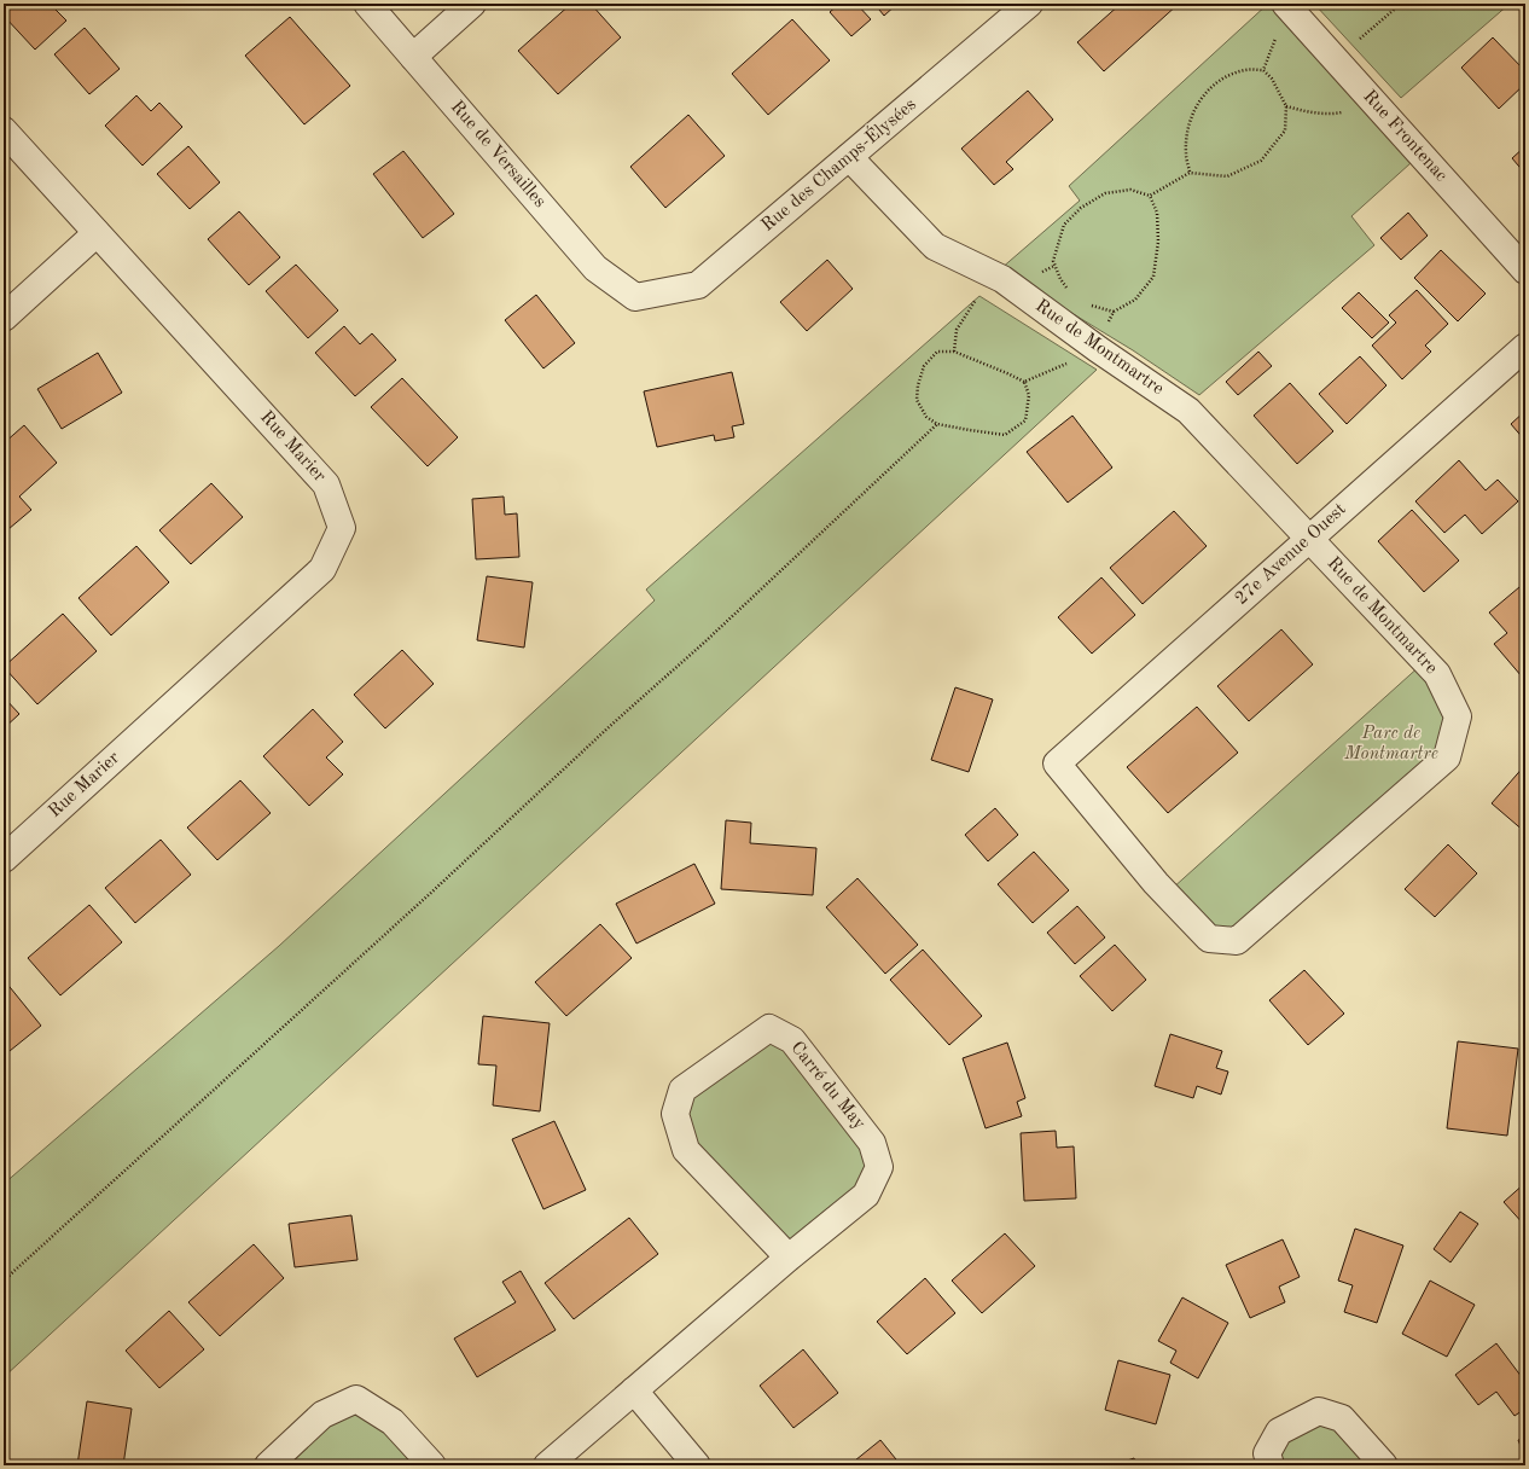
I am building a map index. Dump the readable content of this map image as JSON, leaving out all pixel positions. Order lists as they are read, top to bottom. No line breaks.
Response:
{"streets":{"street":["Rue Frontenac","Rue de Versailles","Rue des Champs-Élysées","Rue de Montmartre","Rue Marier","27e Avenue Ouest","Carré du May"]},"crossings":[["Rue de Versailles","Rue des Champs-Élysées"],["Rue des Champs-Élysées","Rue de Montmartre"],["Rue de Montmartre","27e Avenue Ouest"]],"parks":["Parc de Montmartre"]}
